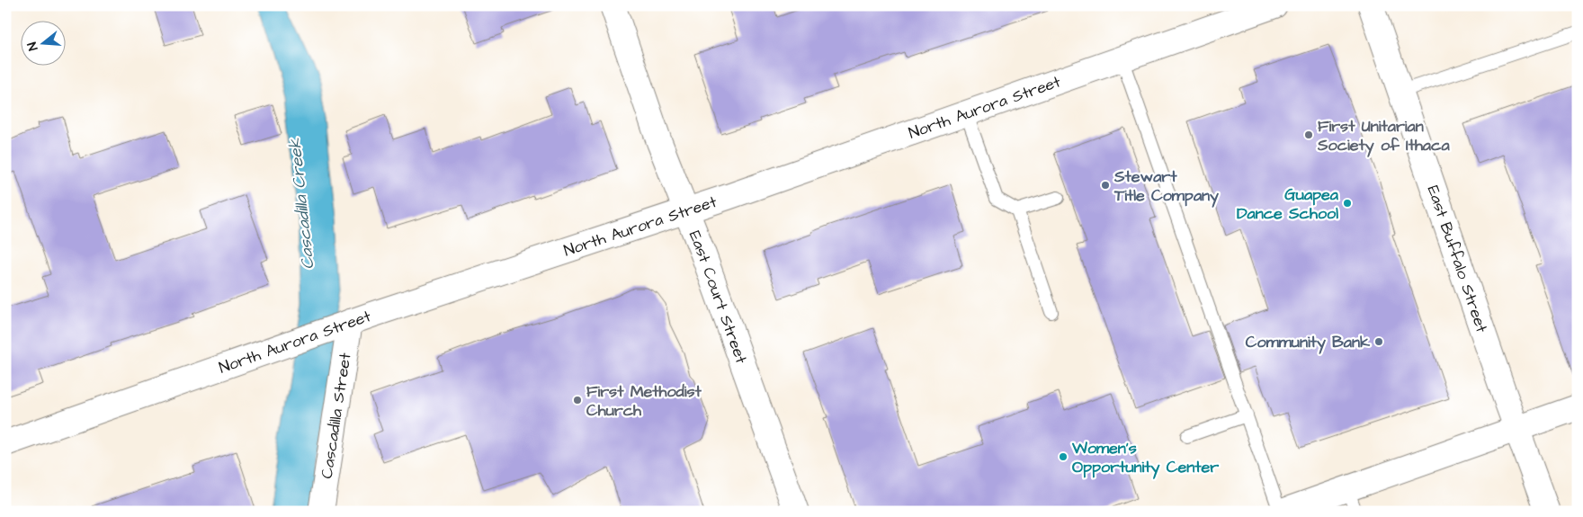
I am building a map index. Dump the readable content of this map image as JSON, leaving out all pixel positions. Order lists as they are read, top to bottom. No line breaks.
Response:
{"streets":{"street":["North Aurora Street","East Buffalo Street","East Court Street","Cascadilla Street"]},"crossings":[["North Aurora Street","East Court Street"],["North Aurora Street","Cascadilla Street"]],"water":["Cascadilla Creek"],"places":["First Unitarian Society of Ithaca","Stewart Title Company","Guapea Dance School","Community Bank","First Methodist Church","Women's Opportunity Center"],"north":"left"}
